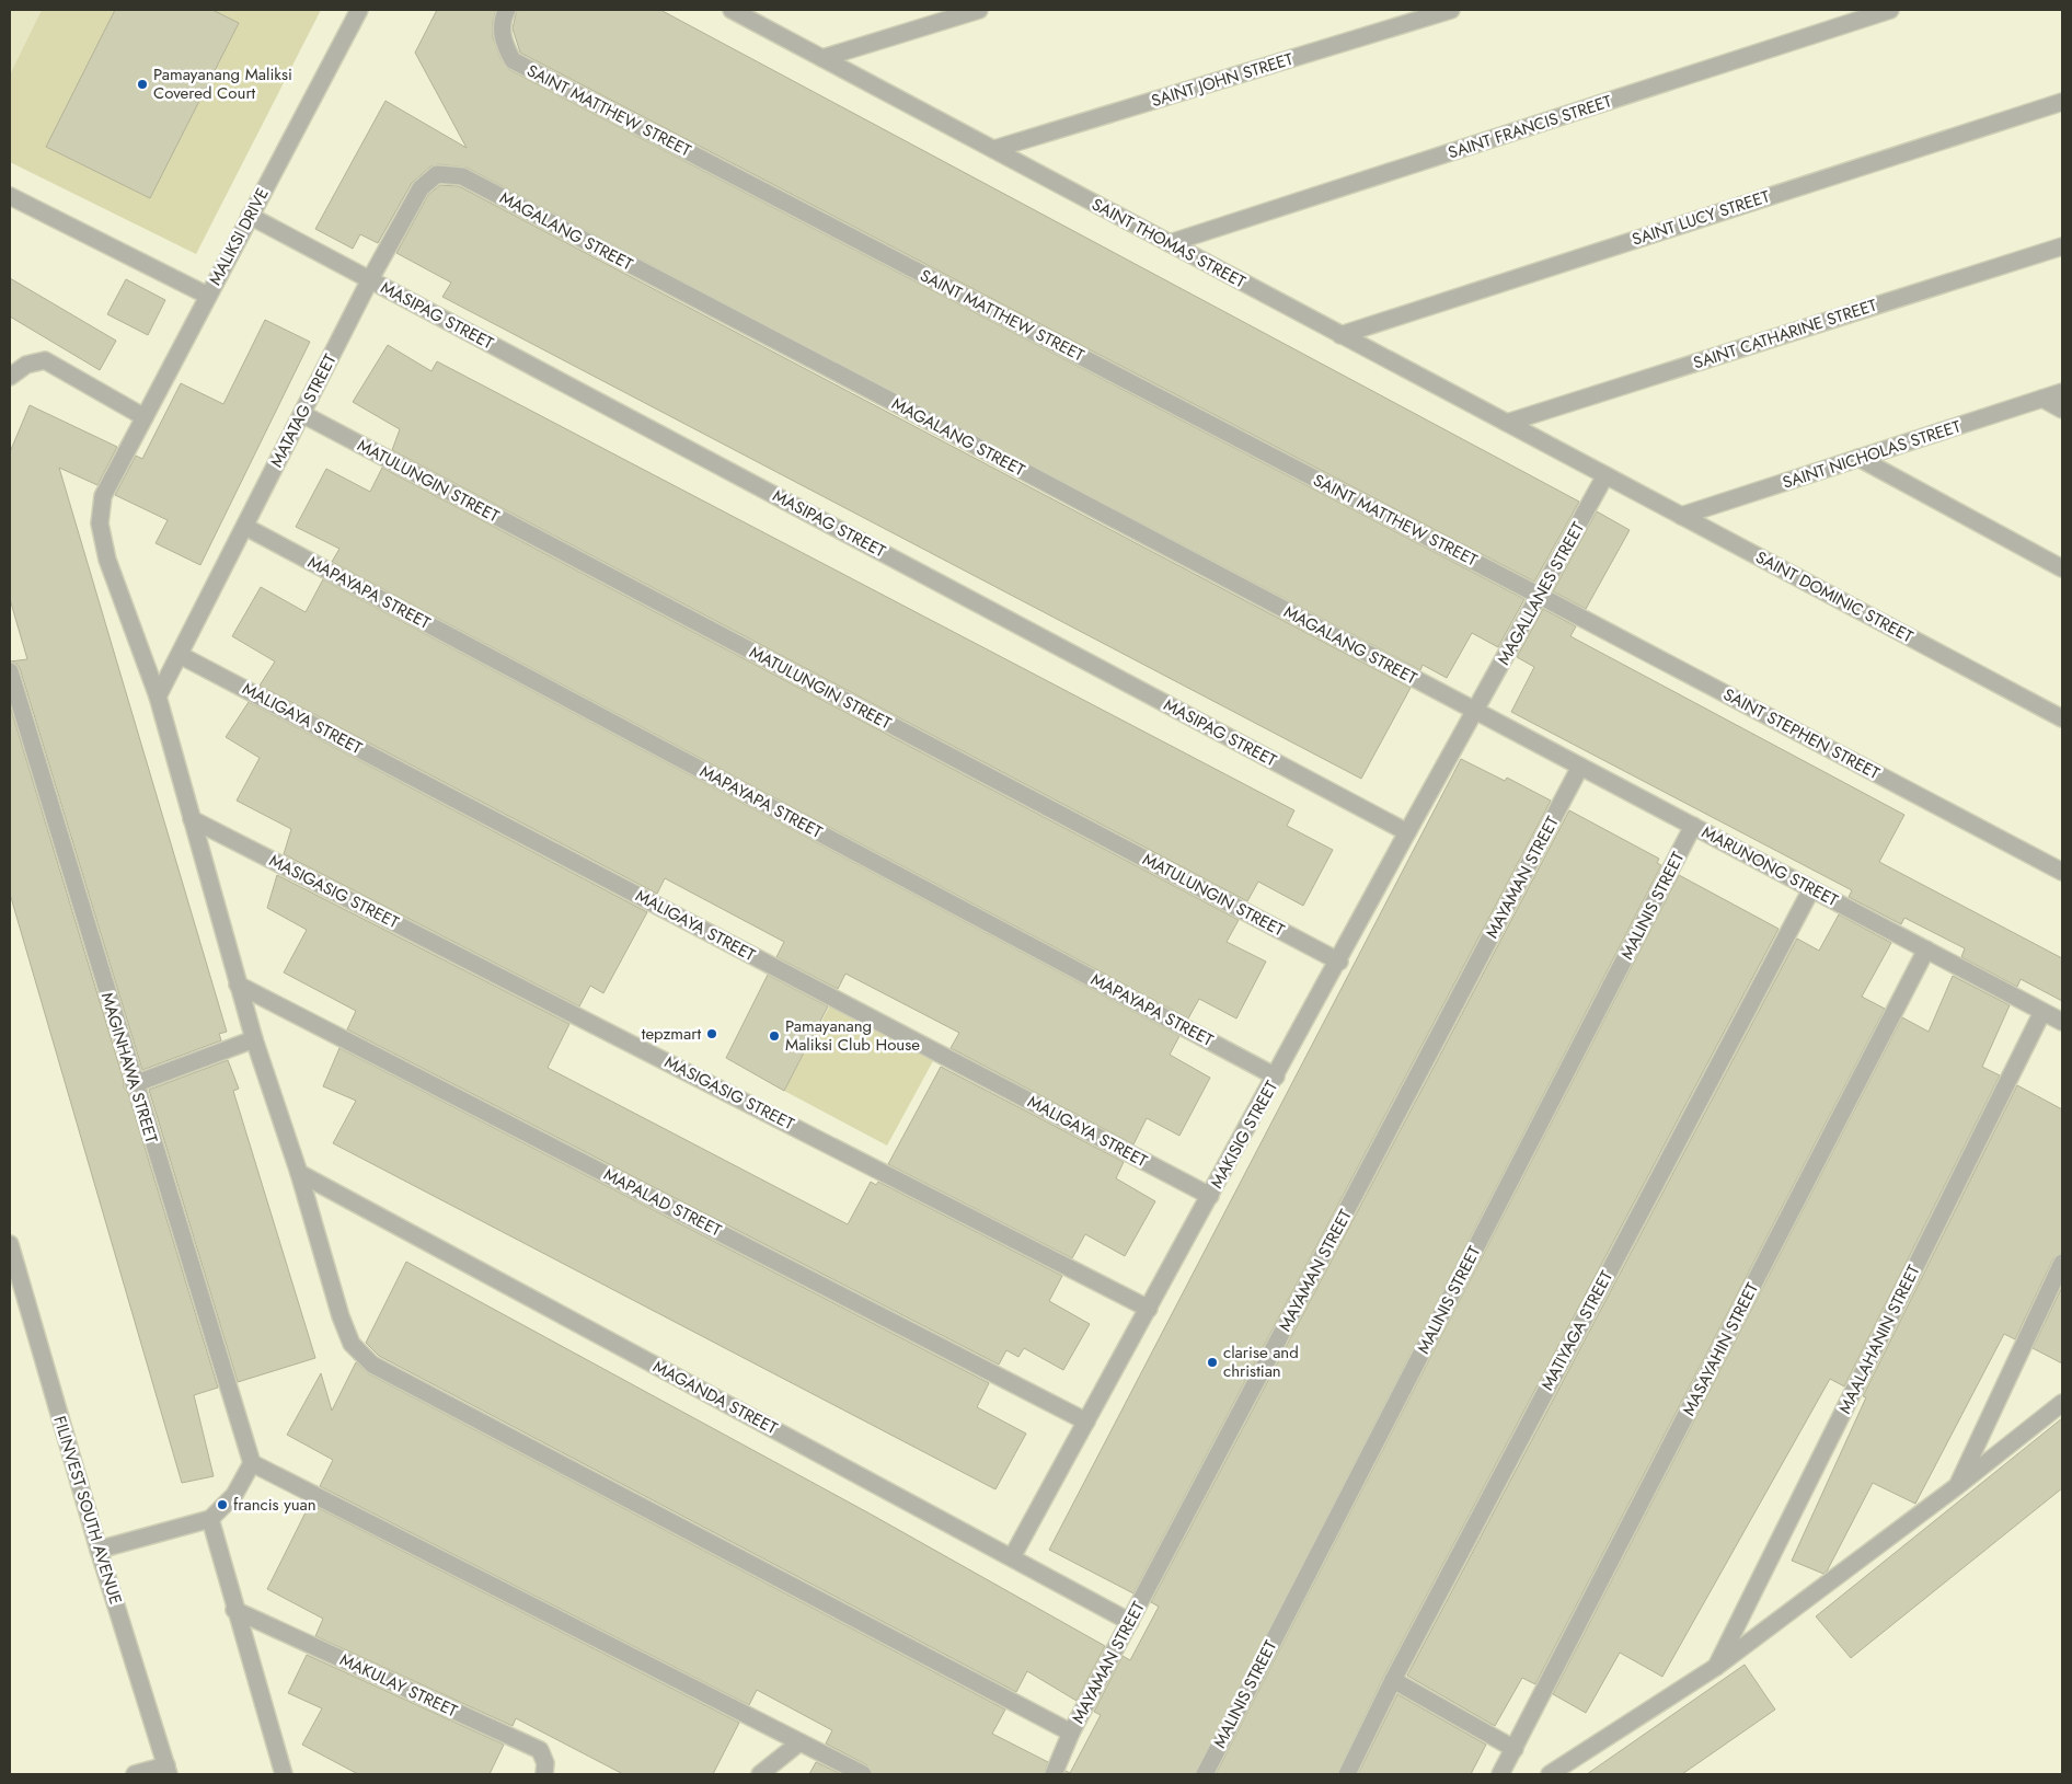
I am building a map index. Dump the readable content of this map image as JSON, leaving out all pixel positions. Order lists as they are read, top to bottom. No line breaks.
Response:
{"streets":{"street":["SAINT JOHN STREET","SAINT MATTHEW STREET","SAINT FRANCIS STREET","SAINT LUCY STREET","MAGALANG STREET","MALIKSI DRIVE","SAINT THOMAS STREET","MASIPAG STREET","SAINT CATHARINE STREET","MATATAG STREET","SAINT NICHOLAS STREET","MATULUNGIN STREET","MAPAYAPA STREET","MAGALLANES STREET","SAINT DOMINIC STREET","MALIGAYA STREET","SAINT STEPHEN STREET","MARUNONG STREET","MAYAMAN STREET","MASIGASIG STREET","MALINIS STREET","MAGINHAWA STREET","MAKISIG STREET","MAPALAD STREET","MATIYAGA STREET","MAALAHANIN STREET","MASAYAHIN STREET","MAGANDA STREET","FILINVEST SOUTH AVENUE","MAKULAY STREET"]},"crossings":[["SAINT JOHN STREET","SAINT THOMAS STREET"],["SAINT MATTHEW STREET","MAGALLANES STREET"],["SAINT MATTHEW STREET","SAINT STEPHEN STREET"],["SAINT FRANCIS STREET","SAINT THOMAS STREET"],["SAINT LUCY STREET","SAINT THOMAS STREET"],["MAGALANG STREET","MATATAG STREET"],["MAGALANG STREET","MAGALLANES STREET"],["MAGALANG STREET","MARUNONG STREET"],["MAGALANG STREET","MAKISIG STREET"],["MALIKSI DRIVE","MASIPAG STREET"],["SAINT THOMAS STREET","SAINT CATHARINE STREET"],["SAINT THOMAS STREET","MAGALLANES STREET"],["SAINT THOMAS STREET","SAINT DOMINIC STREET"],["MASIPAG STREET","MATATAG STREET"],["MASIPAG STREET","MAKISIG STREET"],["MATATAG STREET","MATULUNGIN STREET"],["MATATAG STREET","MAPAYAPA STREET"],["MATATAG STREET","MALIGAYA STREET"],["SAINT NICHOLAS STREET","SAINT DOMINIC STREET"],["MATULUNGIN STREET","MAKISIG STREET"],["MAPAYAPA STREET","MAKISIG STREET"],["MAGALLANES STREET","SAINT DOMINIC STREET"],["MAGALLANES STREET","SAINT STEPHEN STREET"],["MAGALLANES STREET","MARUNONG STREET"],["MAGALLANES STREET","MAKISIG STREET"],["MALIGAYA STREET","MAKISIG STREET"],["MARUNONG STREET","MAYAMAN STREET"],["MARUNONG STREET","MALINIS STREET"],["MARUNONG STREET","MAKISIG STREET"],["MARUNONG STREET","MATIYAGA STREET"],["MARUNONG STREET","MAALAHANIN STREET"],["MARUNONG STREET","MASAYAHIN STREET"],["MAYAMAN STREET","MAGANDA STREET"],["MASIGASIG STREET","MAKISIG STREET"],["MAKISIG STREET","MAPALAD STREET"],["MAKISIG STREET","MAGANDA STREET"]],"places":["Pamayanang Maliksi Covered Court","tepzmart","Pamayanang Maliksi Club House","clarise and christian","francis yuan"]}
